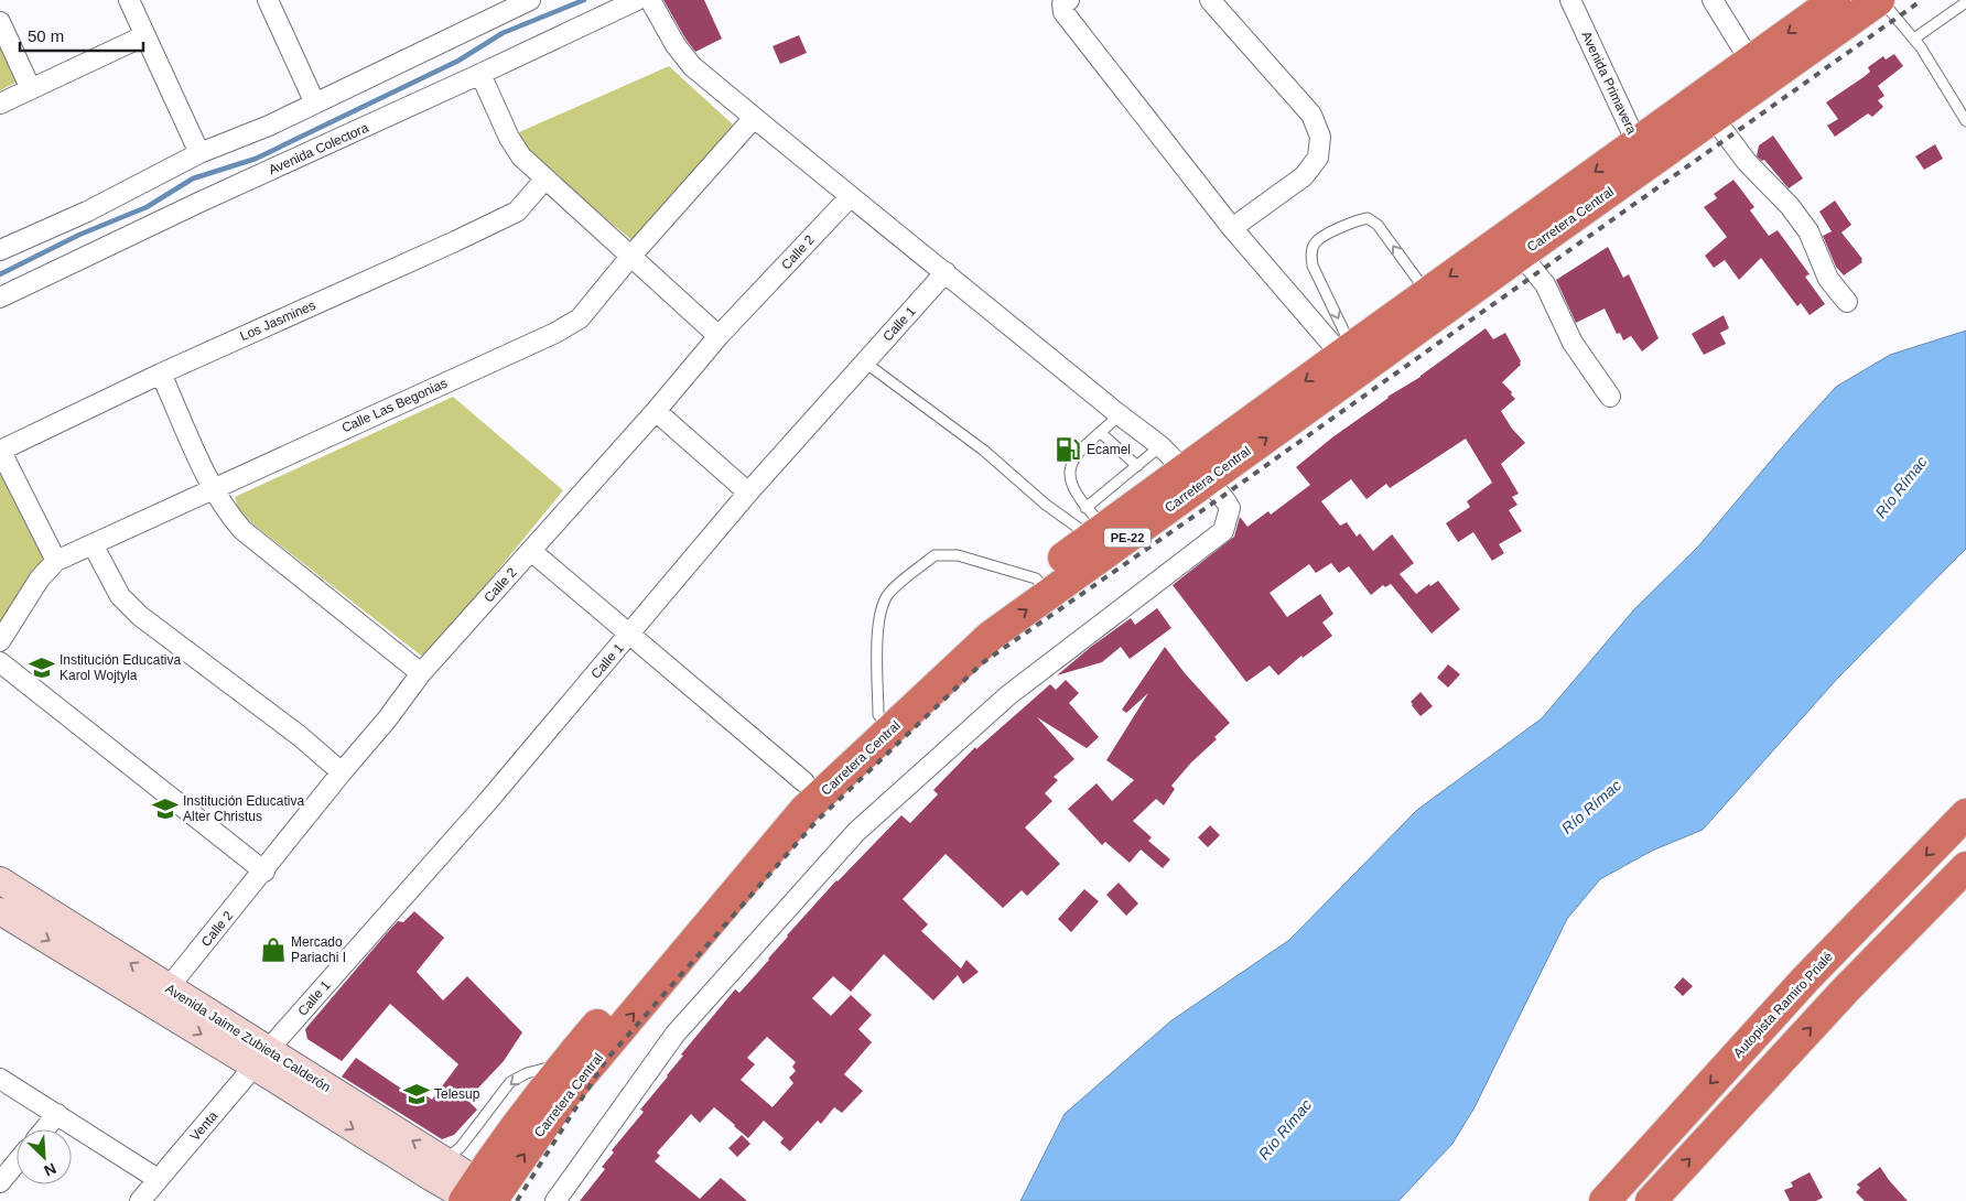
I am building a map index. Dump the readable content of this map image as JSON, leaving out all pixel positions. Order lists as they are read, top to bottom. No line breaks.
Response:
{"streets":{"highway":["Carretera Central","PE-22","Autopista Ramiro Prialé"],"street":["Avenida Primavera","Avenida Colectora","Calle 2","Los Jasmines","Calle 1","Calle Las Begonias","Avenida Jaime Zubieta Calderón","Venta"]},"crossings":[["Avenida Primavera","Carretera Central"],["Carretera Central","Avenida Jaime Zubieta Calderón"],["Calle 2","Avenida Jaime Zubieta Calderón"],["Calle 1","Avenida Jaime Zubieta Calderón"],["Calle 1","Venta"],["Avenida Jaime Zubieta Calderón","Venta"]],"water":["Río Rímac"],"places":{"fuel station":["Ecamel"],"school or university":["Institución Educativa Karol Wojtyla","Institución Educativa Alter Christus","Telesup"],"shop":["Mercado Pariachi I"]},"scale_bar":"50 m","north":"bottom right"}
